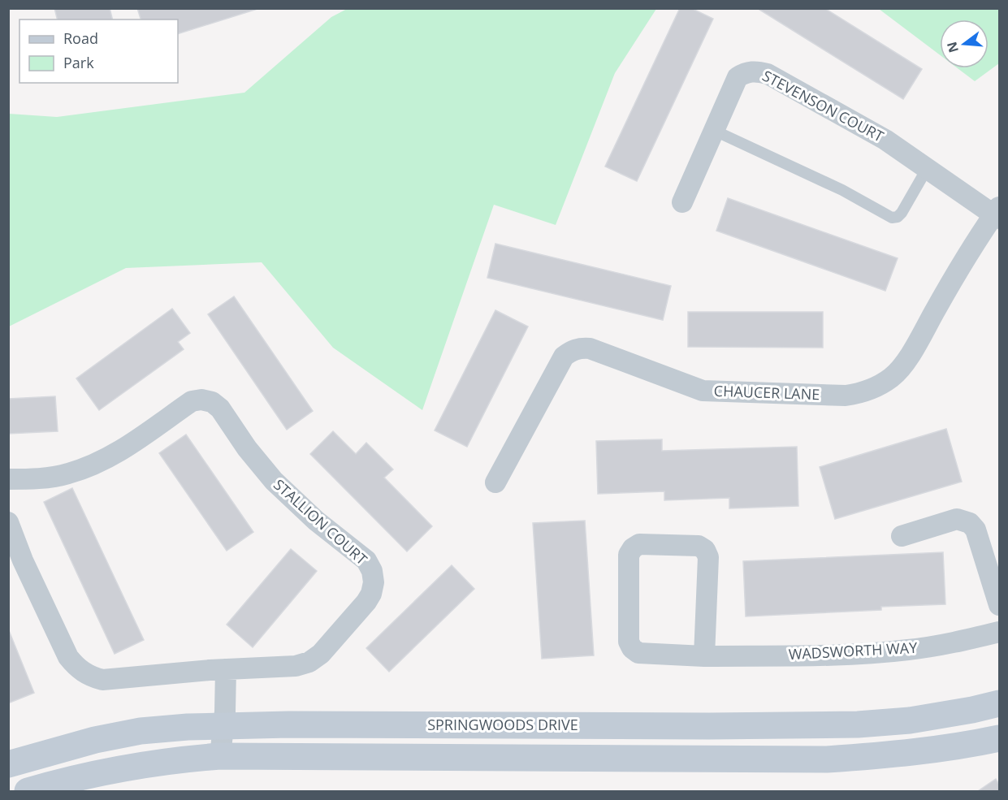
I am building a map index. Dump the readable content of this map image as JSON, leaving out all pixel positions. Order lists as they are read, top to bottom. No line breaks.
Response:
{"streets":{"street":["STEVENSON COURT","CHAUCER LANE","STALLION COURT","WADSWORTH WAY","SPRINGWOODS DRIVE"]},"crossings":[["STEVENSON COURT","CHAUCER LANE"]],"legend":["Road","Park"],"north":"left"}
